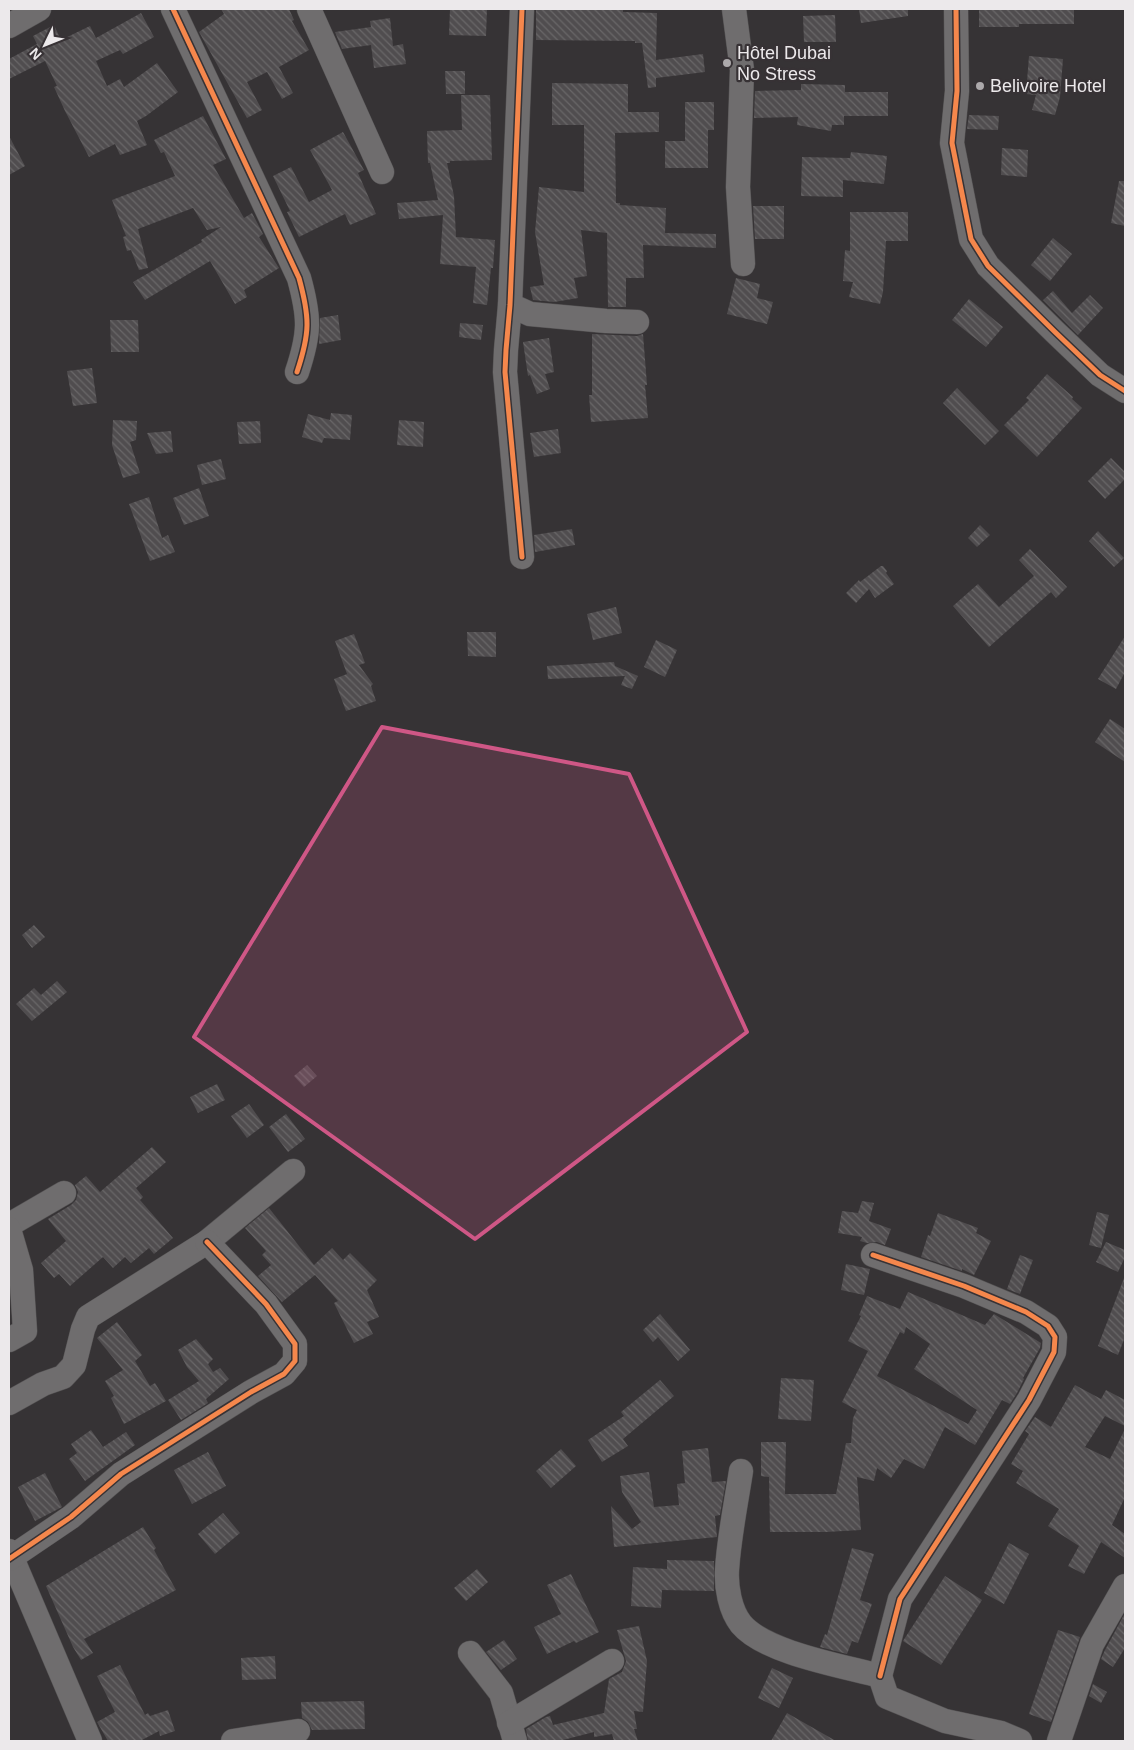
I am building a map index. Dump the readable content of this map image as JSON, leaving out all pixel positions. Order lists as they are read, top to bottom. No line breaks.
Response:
{"places":["Hôtel Dubai No Stress","Belivoire Hotel"],"north":"bottom left"}
